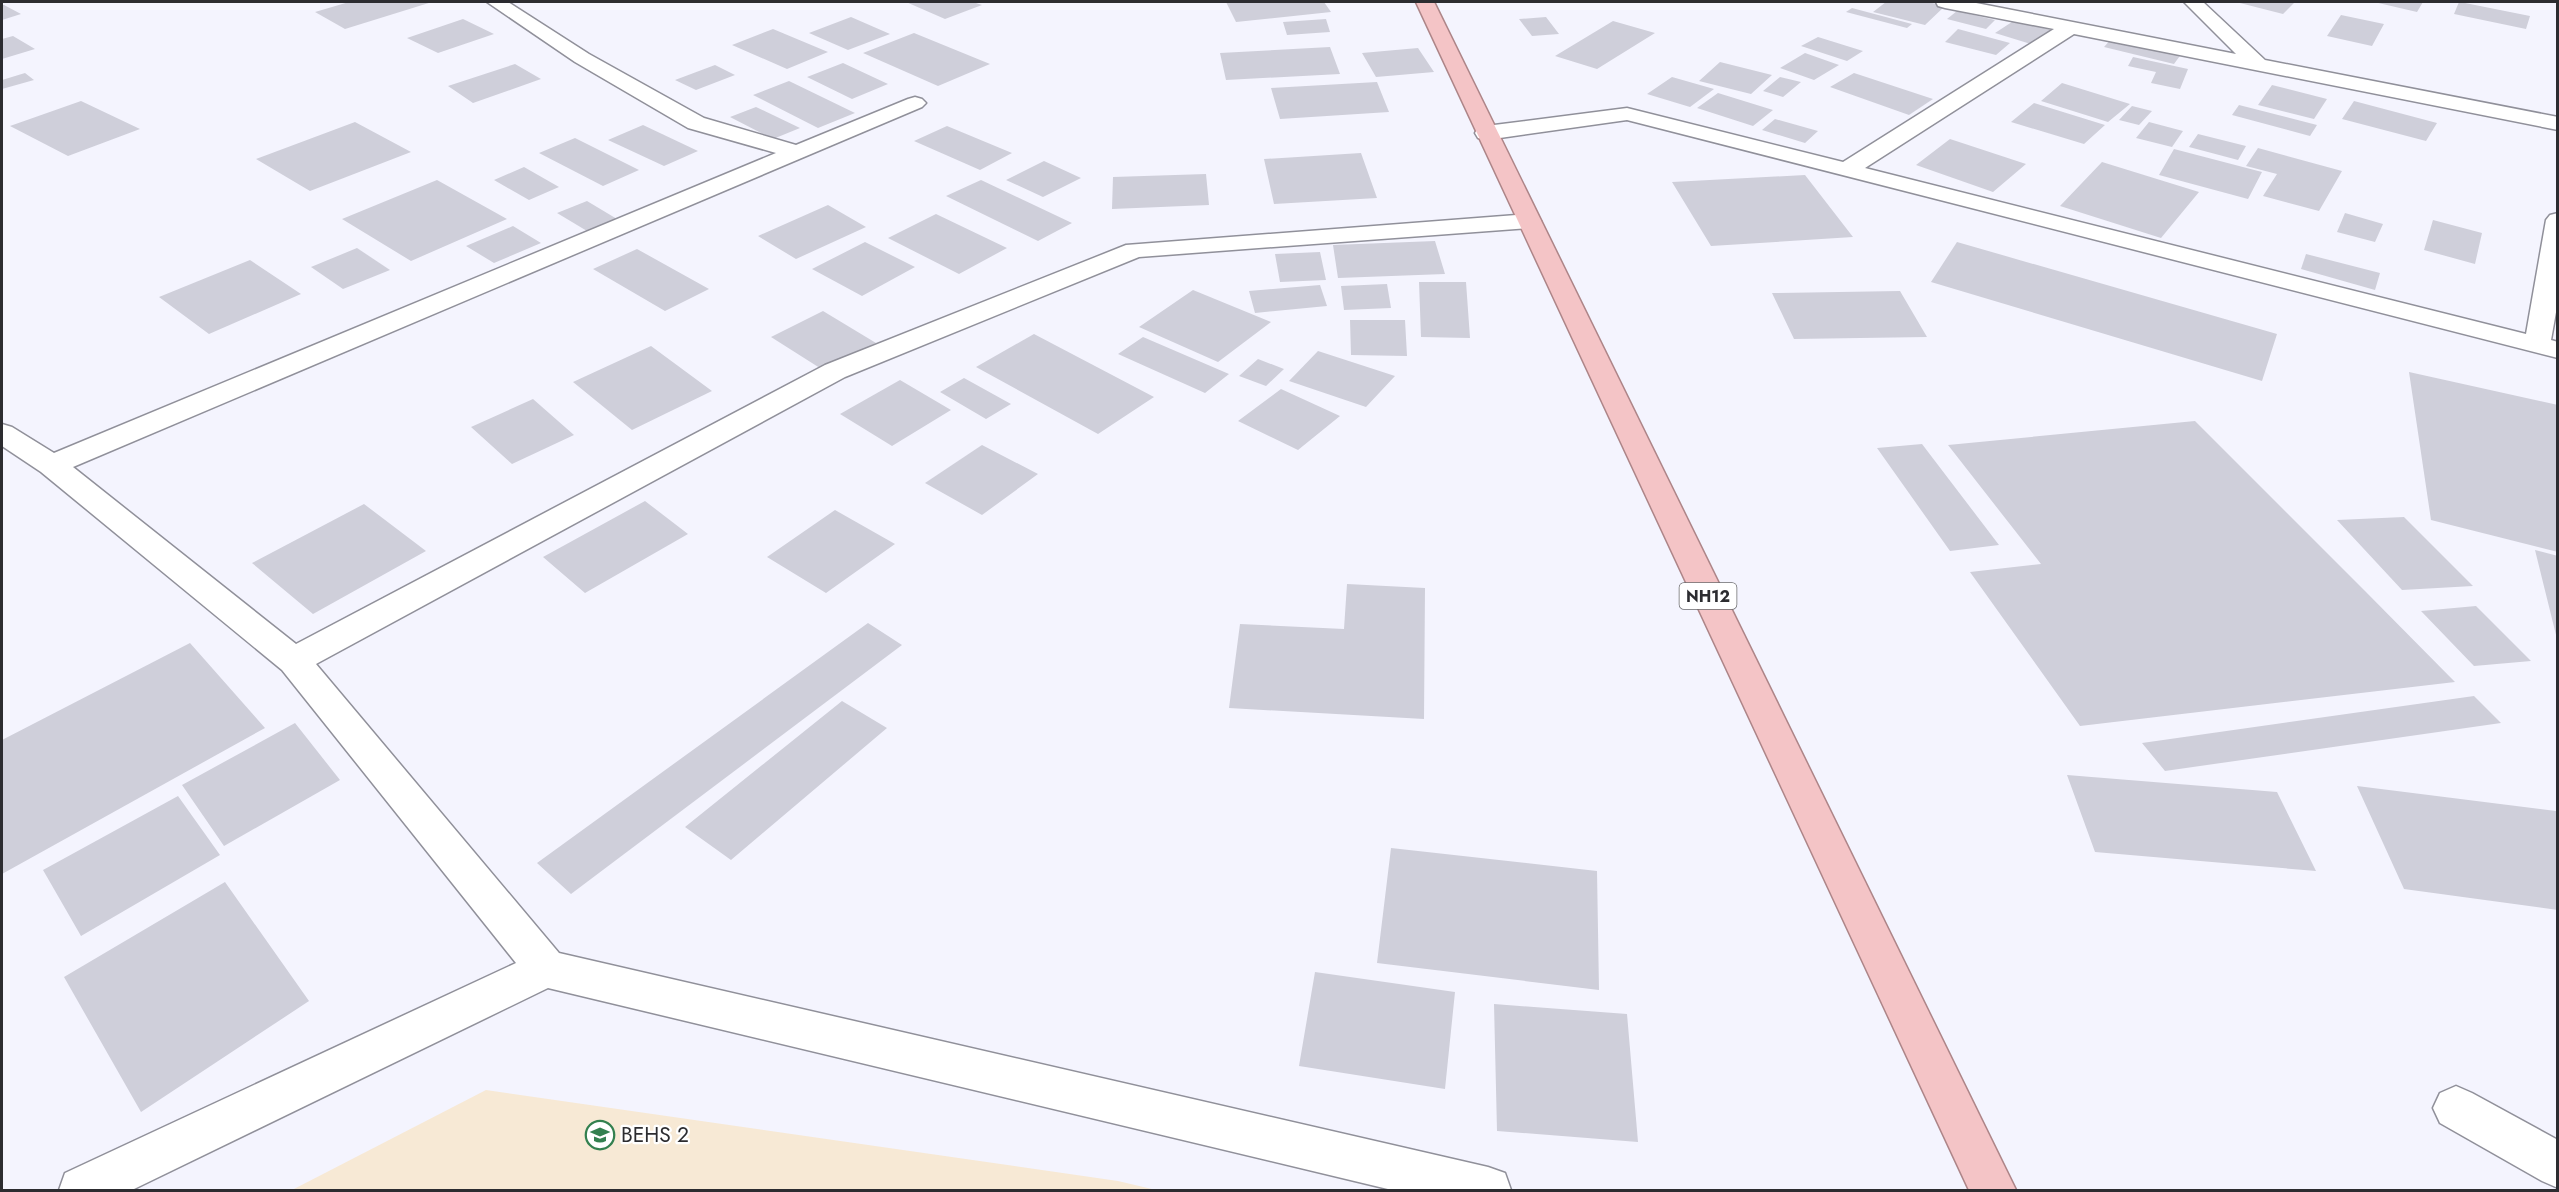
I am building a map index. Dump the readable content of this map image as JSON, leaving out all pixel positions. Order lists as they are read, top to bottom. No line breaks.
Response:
{"streets":{"highway":["NH12"]},"places":{"school or university":["BEHS 2"]}}
